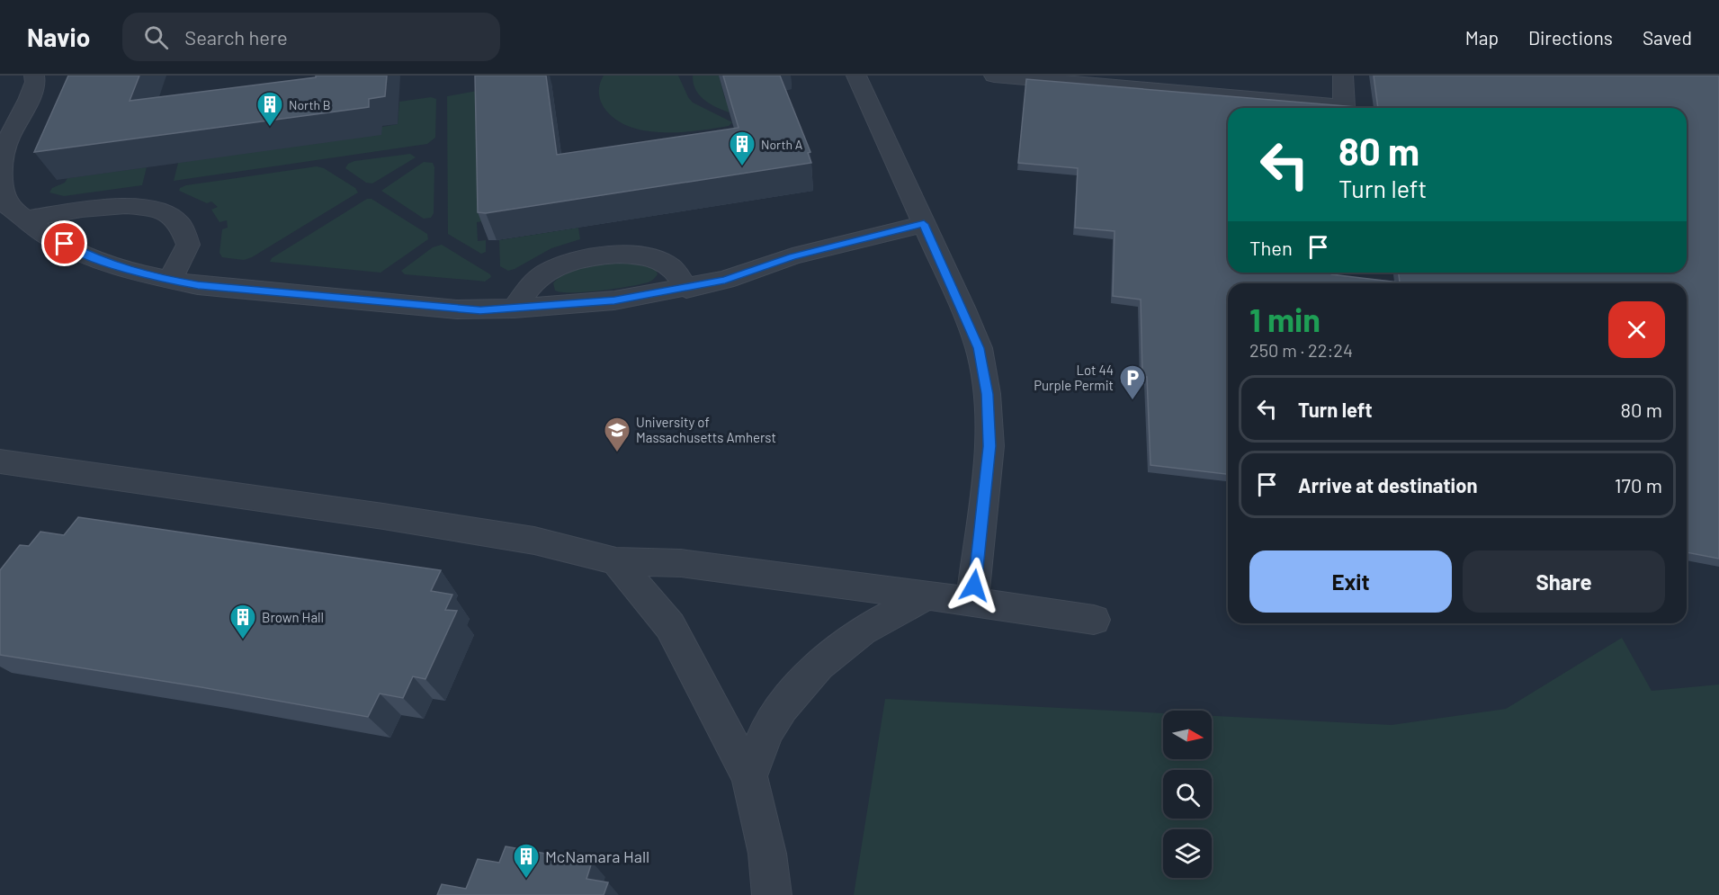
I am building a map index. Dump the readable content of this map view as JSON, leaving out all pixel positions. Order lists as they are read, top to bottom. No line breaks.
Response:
{"places":{"building":["North B","North A","Brown Hall","McNamara Hall"],"parking":["Lot 44 Purple Permit"],"school or university":["University of Massachusetts Amherst"]},"north":"right","page":{"header":"Navio","search":"Search here","nav":["Map","Directions","Saved"],"turn":["80 m","Turn left"],"then":"Then","heading":["1 min","250 m · 22:24"],"list":[{"name":"Turn left","value":"80 m"},{"name":"Arrive at destination","value":"170 m"}],"buttons":["Exit","Share"]}}
